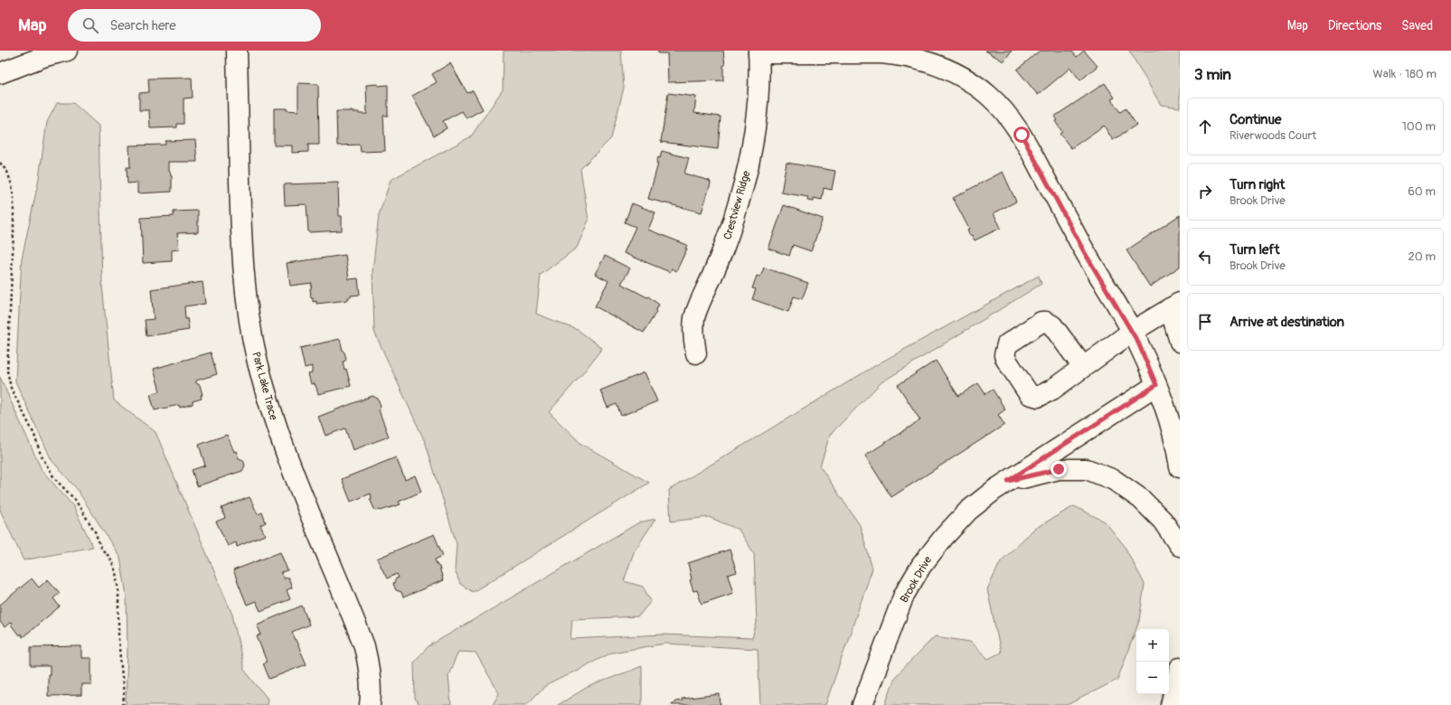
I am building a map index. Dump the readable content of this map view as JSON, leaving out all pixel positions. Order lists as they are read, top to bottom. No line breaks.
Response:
{"streets":{"street":["Crestview Ridge","Park Lake Trace","Brook Drive"]},"page":{"header":"Map","search":"Search here","nav":["Map","Directions","Saved"],"heading":["3 min","Walk · 180 m"],"list":[["Continue","Riverwoods Court","100 m"],["Turn right","Brook Drive","60 m"],["Turn left","Brook Drive","20 m"],"Arrive at destination"],"map_buttons":["+","−"]}}
